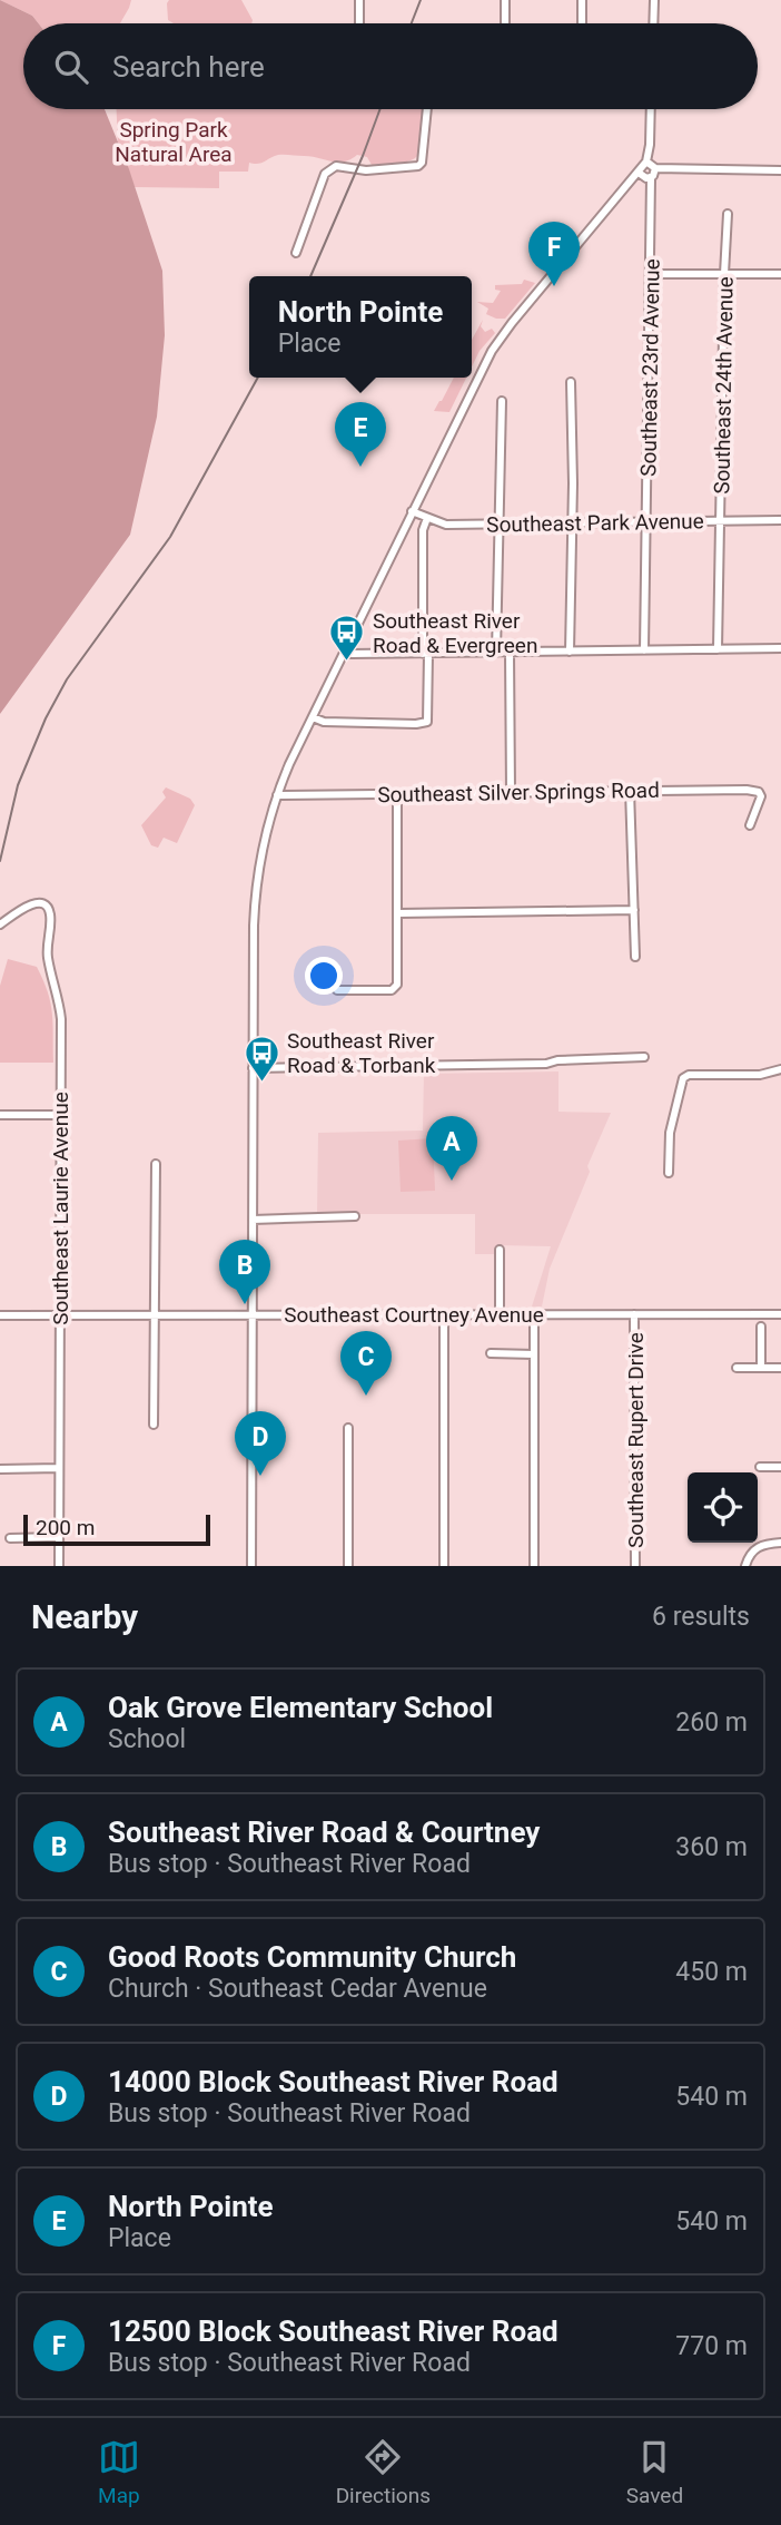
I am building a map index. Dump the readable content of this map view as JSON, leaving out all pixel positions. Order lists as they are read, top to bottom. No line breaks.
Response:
{"streets":{"street":["Southeast 23rd Avenue","Southeast 24th Avenue","Southeast Park Avenue","Southeast Silver Springs Road","Southeast Laurie Avenue","Southeast Courtney Avenue","Southeast Rupert Drive"]},"crossings":[["Southeast 23rd Avenue","Southeast Park Avenue"],["Southeast 24th Avenue","Southeast Park Avenue"],["Southeast Laurie Avenue","Southeast Courtney Avenue"],["Southeast Courtney Avenue","Southeast Rupert Drive"]],"parks":["Spring Park Natural Area"],"places":{"bus stop":["Southeast River Road & Evergreen","Southeast River Road & Torbank"]},"scale_bar":"200 m","page":{"search":"Search here","pins":["F","E","A","B","C","D"],"popup":["North Pointe","Place"],"scale":"200 m","heading":["Nearby","6 results"],"list":[{"mark":"A","name":"Oak Grove Elementary School","note":"School","value":"260 m"},{"mark":"B","name":"Southeast River Road & Courtney","note":"Bus stop · Southeast River Road","value":"360 m"},{"mark":"C","name":"Good Roots Community Church","note":"Church · Southeast Cedar Avenue","value":"450 m"},{"mark":"D","name":"14000 Block Southeast River Road","note":"Bus stop · Southeast River Road","value":"540 m"},{"mark":"E","name":"North Pointe","note":"Place","value":"540 m"},{"mark":"F","name":"12500 Block Southeast River Road","note":"Bus stop · Southeast River Road","value":"770 m"}],"nav":["Map","Directions","Saved"]}}
